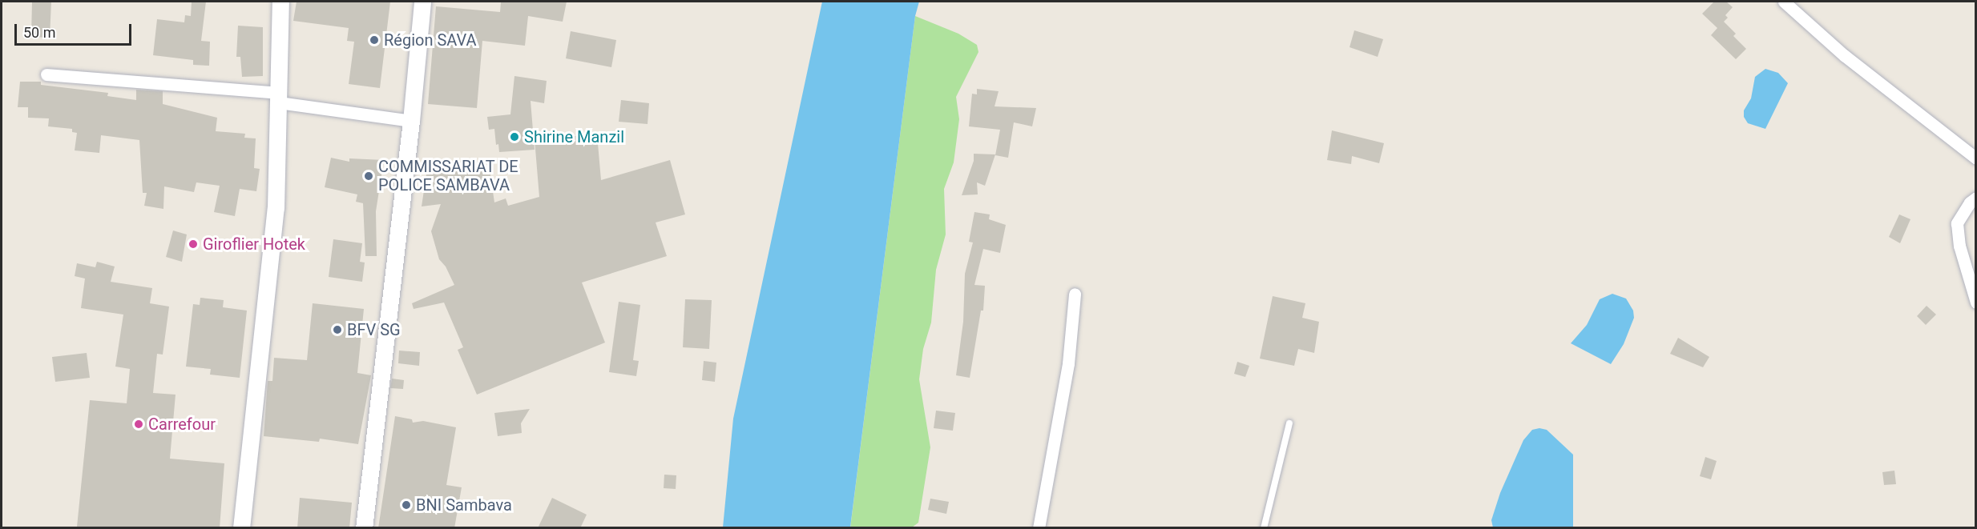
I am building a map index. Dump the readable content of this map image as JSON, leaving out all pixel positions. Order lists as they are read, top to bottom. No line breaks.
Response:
{"places":["Région SAVA","Shirine Manzil","COMMISSARIAT DE POLICE SAMBAVA","Giroflier Hotek","BFV SG","Carrefour","BNI Sambava"],"scale_bar":"50 m"}
